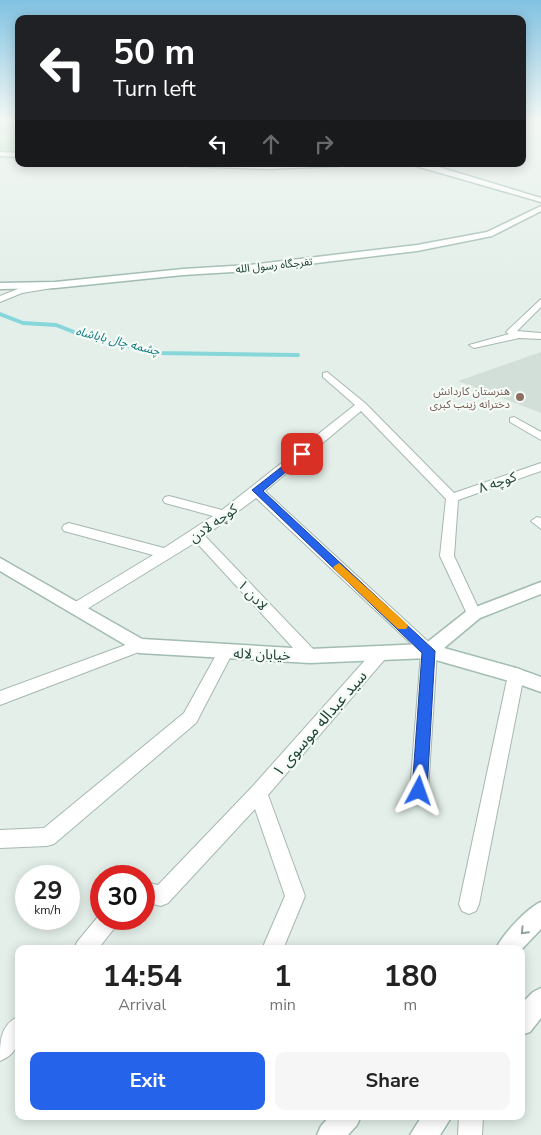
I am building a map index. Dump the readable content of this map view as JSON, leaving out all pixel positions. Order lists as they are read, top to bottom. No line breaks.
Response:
{"streets":{"street":["تفرجگاه رسول الله","کوچه ۸","کوچه لادن","لادن ۱","خیابان لاله","سید عبداله موسوی ۱"]},"crossings":[["کوچه لادن","لادن ۱"],["کوچه لادن","خیابان لاله"],["لادن ۱","خیابان لاله"],["خیابان لاله","سید عبداله موسوی ۱"]],"water":["چشمه چال باباشاه"],"places":["هنرستان کاردانش دخترانه زینب کبری"],"page":{"turn":["50 m","Turn left"],"speed":"29 km/h","limit":"30","eta":["14:54","Arrival","1","min","180","m"],"buttons":["Exit","Share"]}}
